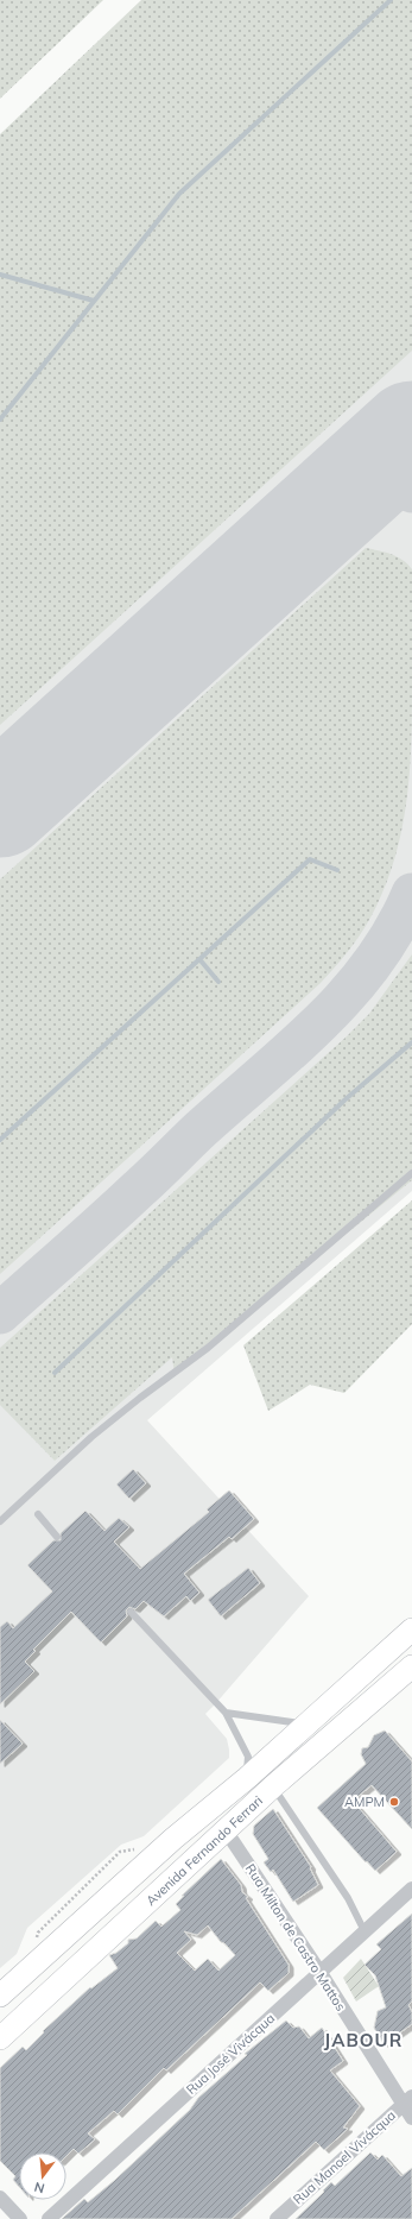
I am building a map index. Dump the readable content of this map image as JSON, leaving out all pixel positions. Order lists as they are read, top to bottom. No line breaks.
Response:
{"streets":{"main road":["Avenida Fernando Ferrari"],"street":["Rua Milton de Castro Mattos","Rua José Vivácqua","Rua Manoel Vivácqua"]},"crossings":[["Avenida Fernando Ferrari","Rua Milton de Castro Mattos"],["Rua Milton de Castro Mattos","Rua José Vivácqua"],["Rua Milton de Castro Mattos","Rua Manoel Vivácqua"]],"districts":["JABOUR"],"places":["AMPM"],"north":"bottom"}
